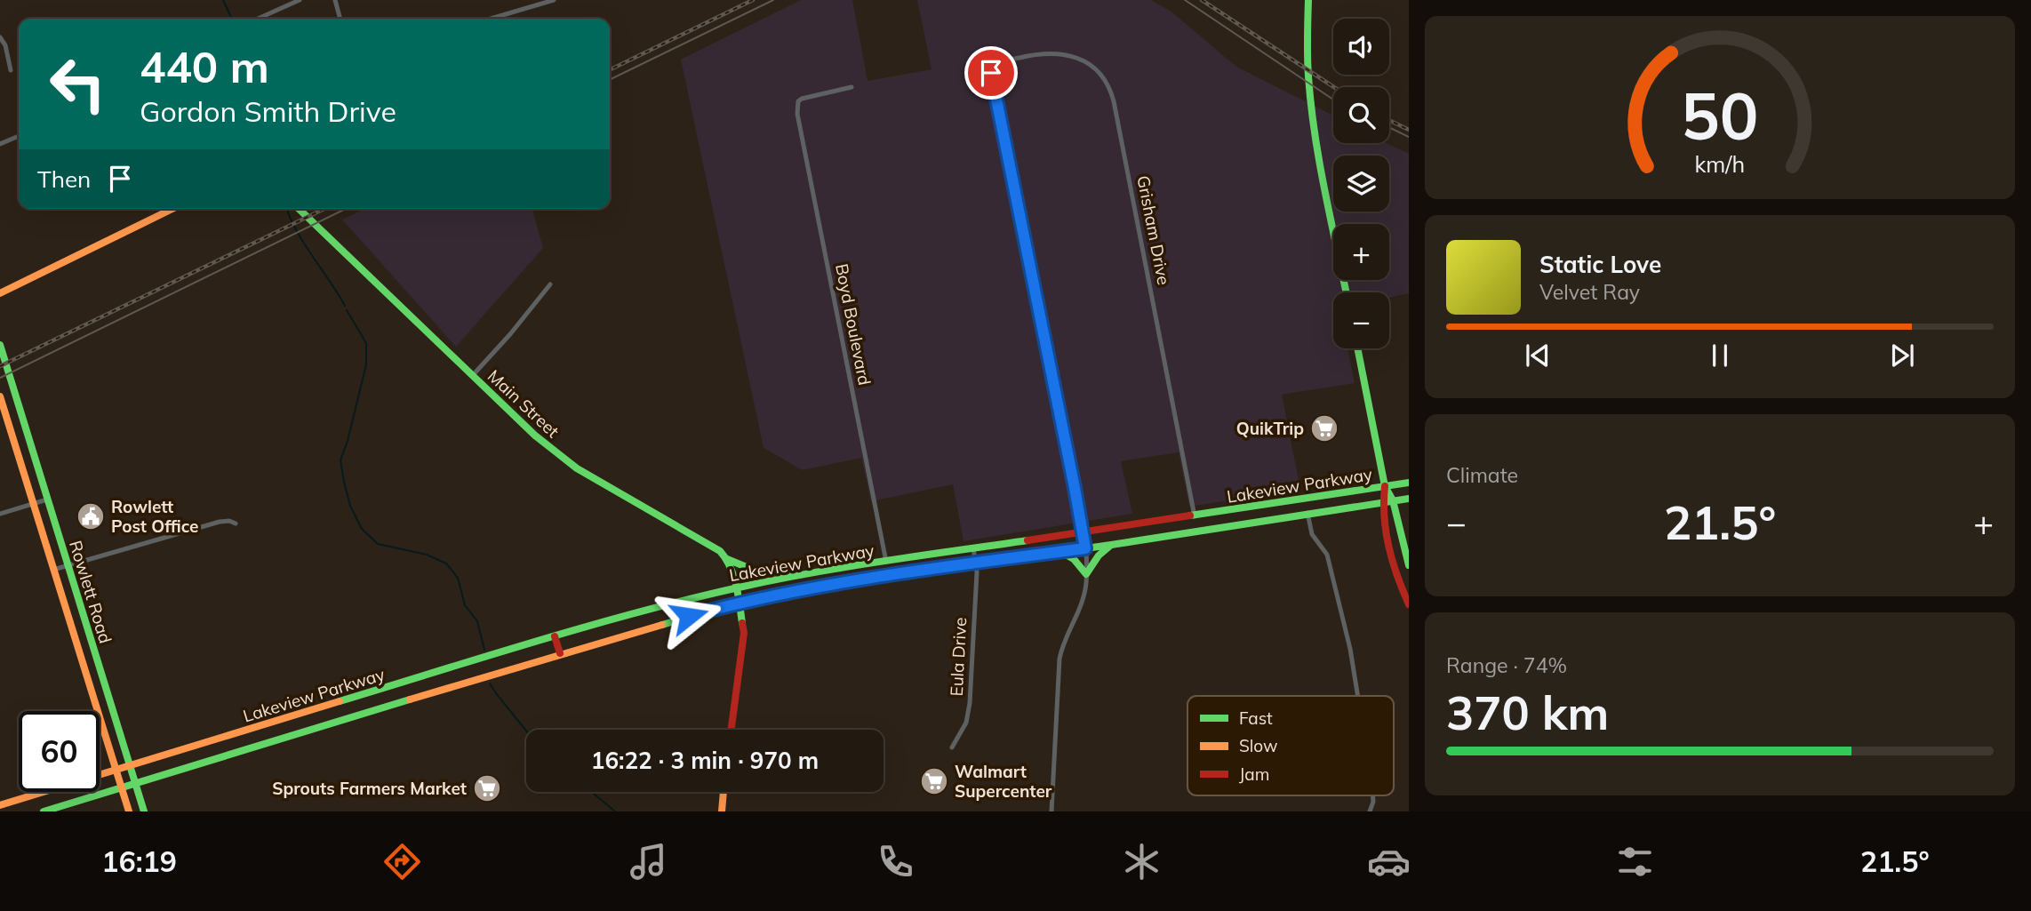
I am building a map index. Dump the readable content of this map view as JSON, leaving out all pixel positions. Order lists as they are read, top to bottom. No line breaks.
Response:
{"streets":{"main road":["Main Street","Lakeview Parkway","Rowlett Road"],"street":["Grisham Drive","Boyd Boulevard","Eula Drive"]},"crossings":[["Grisham Drive","Lakeview Parkway"],["Boyd Boulevard","Lakeview Parkway"],["Main Street","Lakeview Parkway"],["Lakeview Parkway","Rowlett Road"],["Lakeview Parkway","Eula Drive"]],"places":{"supermarket":["QuikTrip","Walmart Supercenter","Sprouts Farmers Market"],"public building":["Rowlett Post Office"]},"legend":["Fast","Slow","Jam"],"page":{"map_buttons":["+","−"],"turn":["440 m","Gordon Smith Drive"],"then":"Then","song":["Static Love","Velvet Ray"],"tile":["Climate",["Range · 74%","370 km"]],"heat":["−","21.5°","+"],"limit":"60","trip":"16:22 · 3 min · 970 m","tabs":["16:19","21.5°"],"gauge":["50","km/h"]}}
